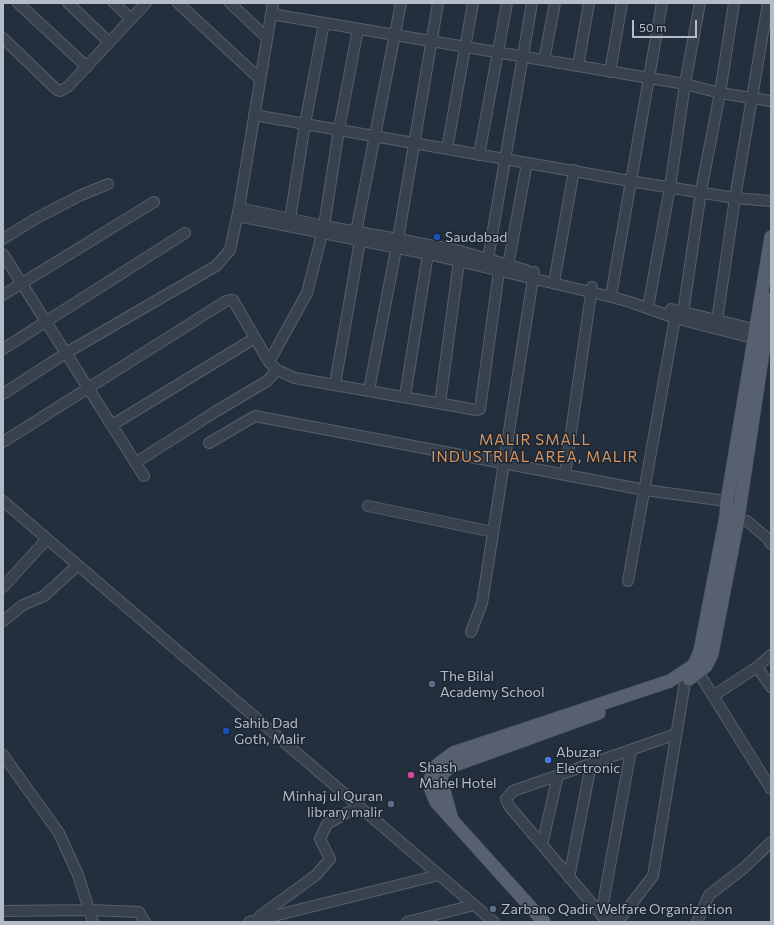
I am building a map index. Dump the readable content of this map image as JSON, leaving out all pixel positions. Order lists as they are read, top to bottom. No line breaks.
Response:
{"districts":["MALIR SMALL INDUSTRIAL AREA, MALIR"],"places":["Saudabad","The Bilal Academy School","Sahib Dad Goth, Malir","Abuzar Electronic","Shash Mahel Hotel","Minhaj ul Quran library malir","Zarbano Qadir Welfare Organization"],"scale_bar":"50 m"}
